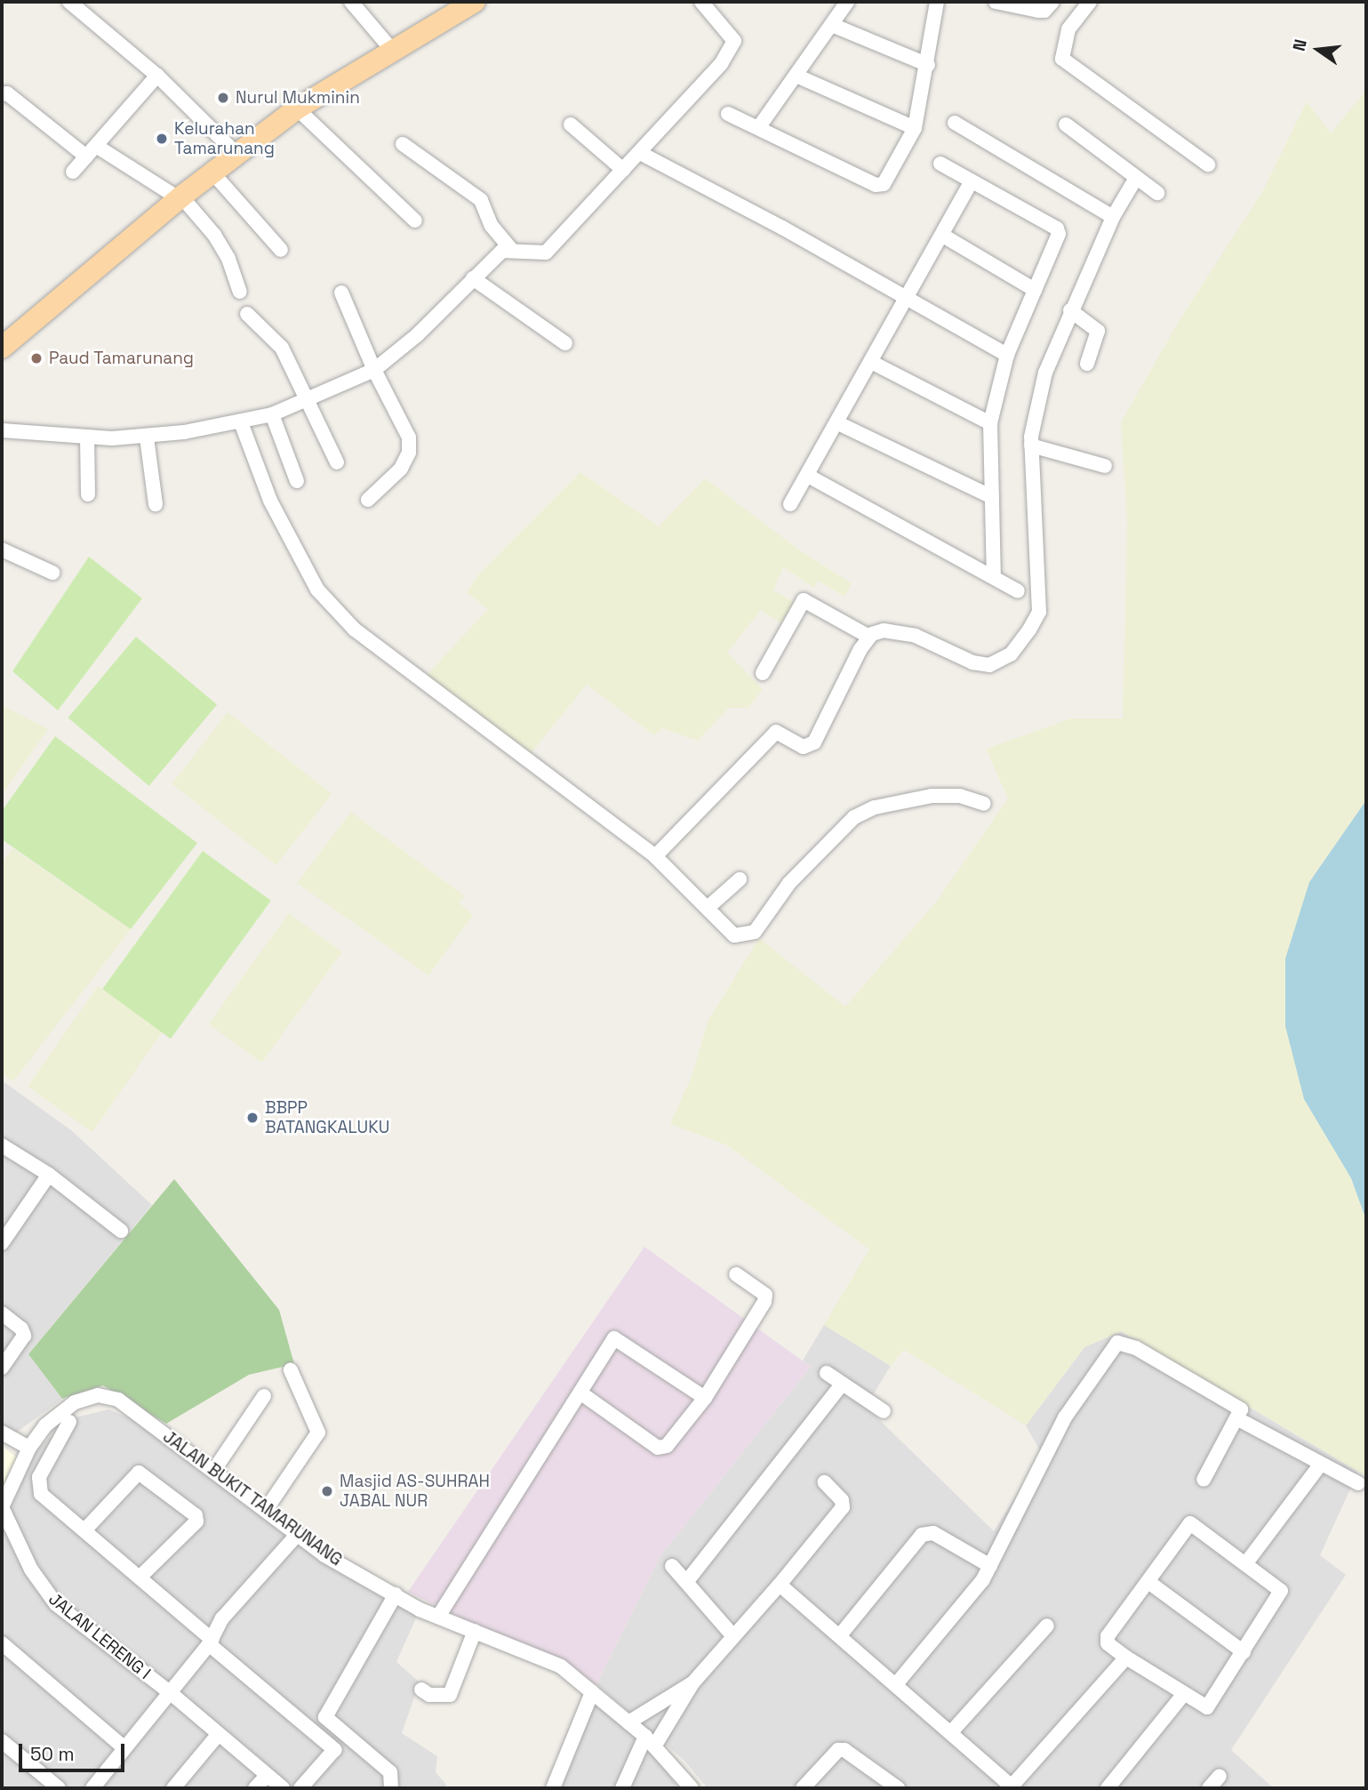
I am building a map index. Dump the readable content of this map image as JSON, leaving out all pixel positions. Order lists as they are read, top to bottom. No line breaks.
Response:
{"streets":{"street":["JALAN BUKIT TAMARUNANG","JALAN LERENG I"]},"crossings":[["JALAN BUKIT TAMARUNANG","JALAN LERENG I"]],"places":["Nurul Mukminin","Kelurahan Tamarunang","Paud Tamarunang","BBPP BATANGKALUKU","Masjid AS-SUHRAH JABAL NUR"],"scale_bar":"50 m","north":"left"}
